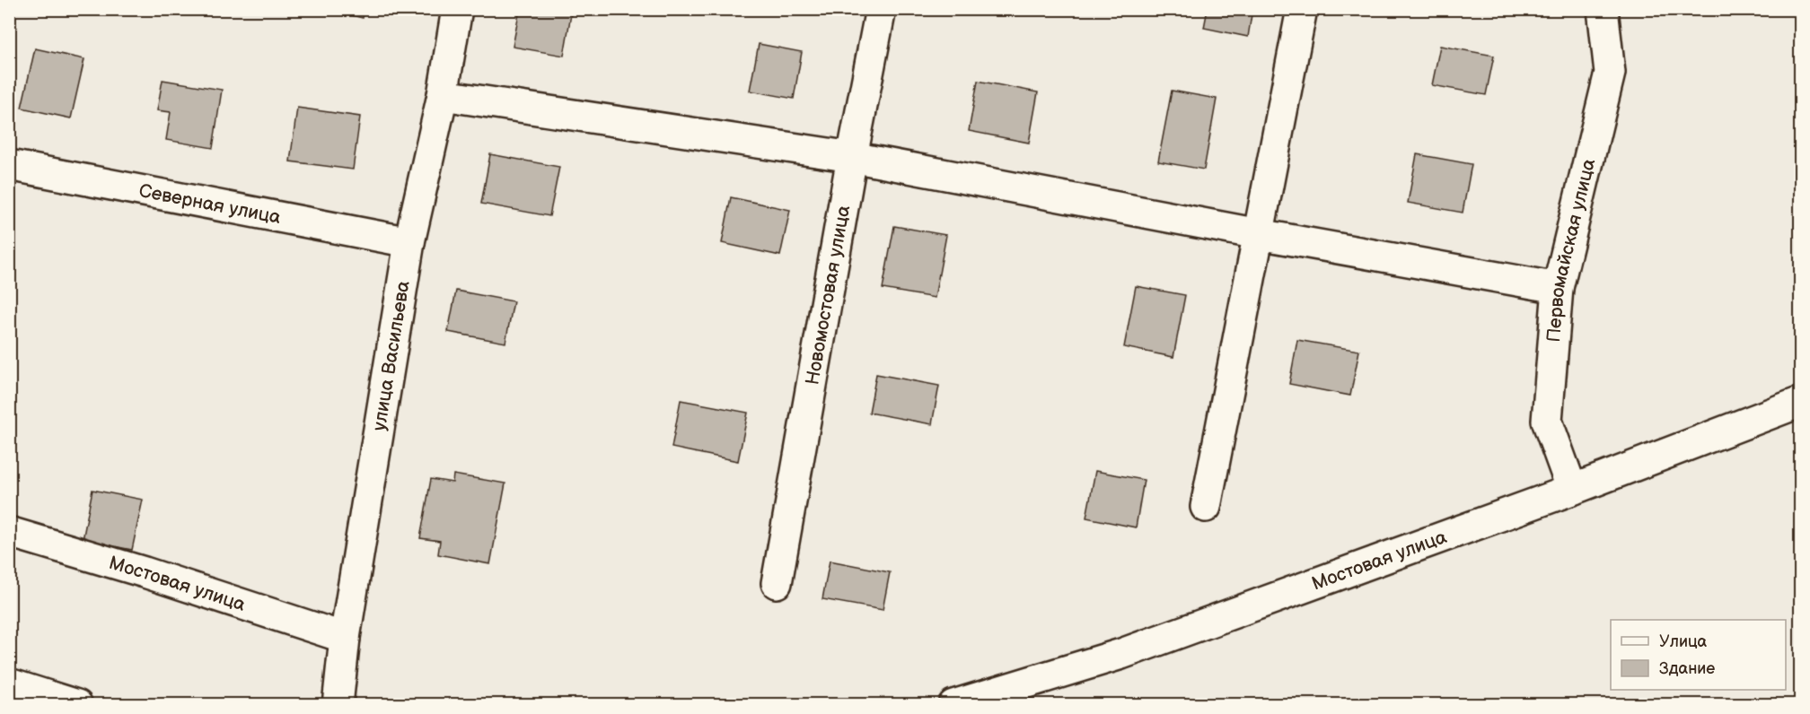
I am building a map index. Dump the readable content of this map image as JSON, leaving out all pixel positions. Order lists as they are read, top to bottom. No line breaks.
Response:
{"streets":{"street":["Северная улица","Первомайская улица","Новомостовая улица","улица Васильева","Мостовая улица"]},"crossings":[["Северная улица","улица Васильева"],["Первомайская улица","Мостовая улица"],["улица Васильева","Мостовая улица"]],"legend":["Улица","Здание"]}
